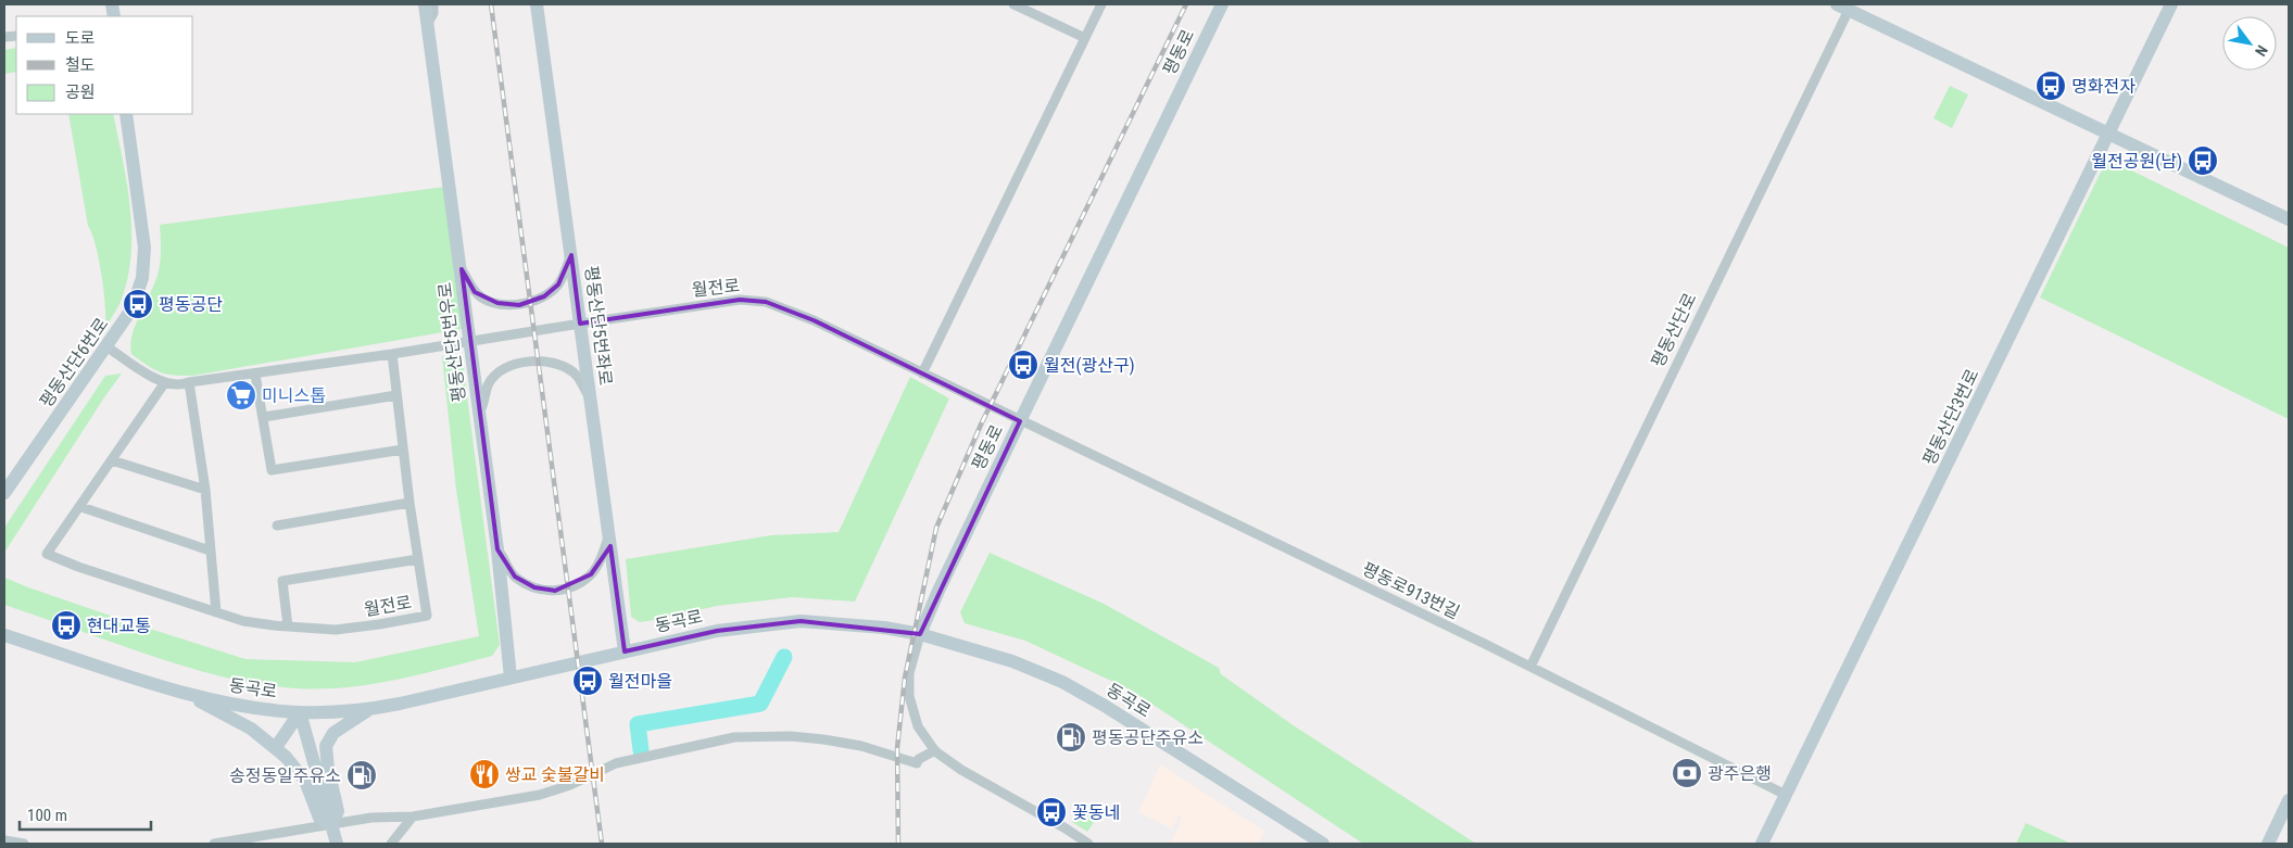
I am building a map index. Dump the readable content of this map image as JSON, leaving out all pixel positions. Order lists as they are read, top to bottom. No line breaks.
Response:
{"streets":{"street":["평동로","월전로","평동산단5번좌로","평동산단로","평동산단5번우로","평동산단6번로","평동산단3번로","평동로913번길","동곡로"]},"crossings":[["평동로","월전로"],["평동로","평동로913번길"],["평동로","동곡로"],["월전로","평동산단5번좌로"],["월전로","평동산단5번우로"],["월전로","평동산단6번로"],["월전로","평동로913번길"],["평동산단5번좌로","동곡로"],["평동산단로","평동산단3번로"],["평동산단로","평동로913번길"],["평동산단5번우로","동곡로"],["평동산단3번로","평동로913번길"]],"places":{"bus stop":["명화전자","월전공원(남)","평동공단","월전(광산구)","현대교통","월전마을","꽃동네"],"supermarket":["미니스톱"],"fuel station":["평동공단주유소","송정동일주유소"],"bank":["광주은행"],"restaurant":["쌍교 숯불갈비"]},"legend":["도로","철도","공원"],"scale_bar":"100 m","north":"bottom right"}
